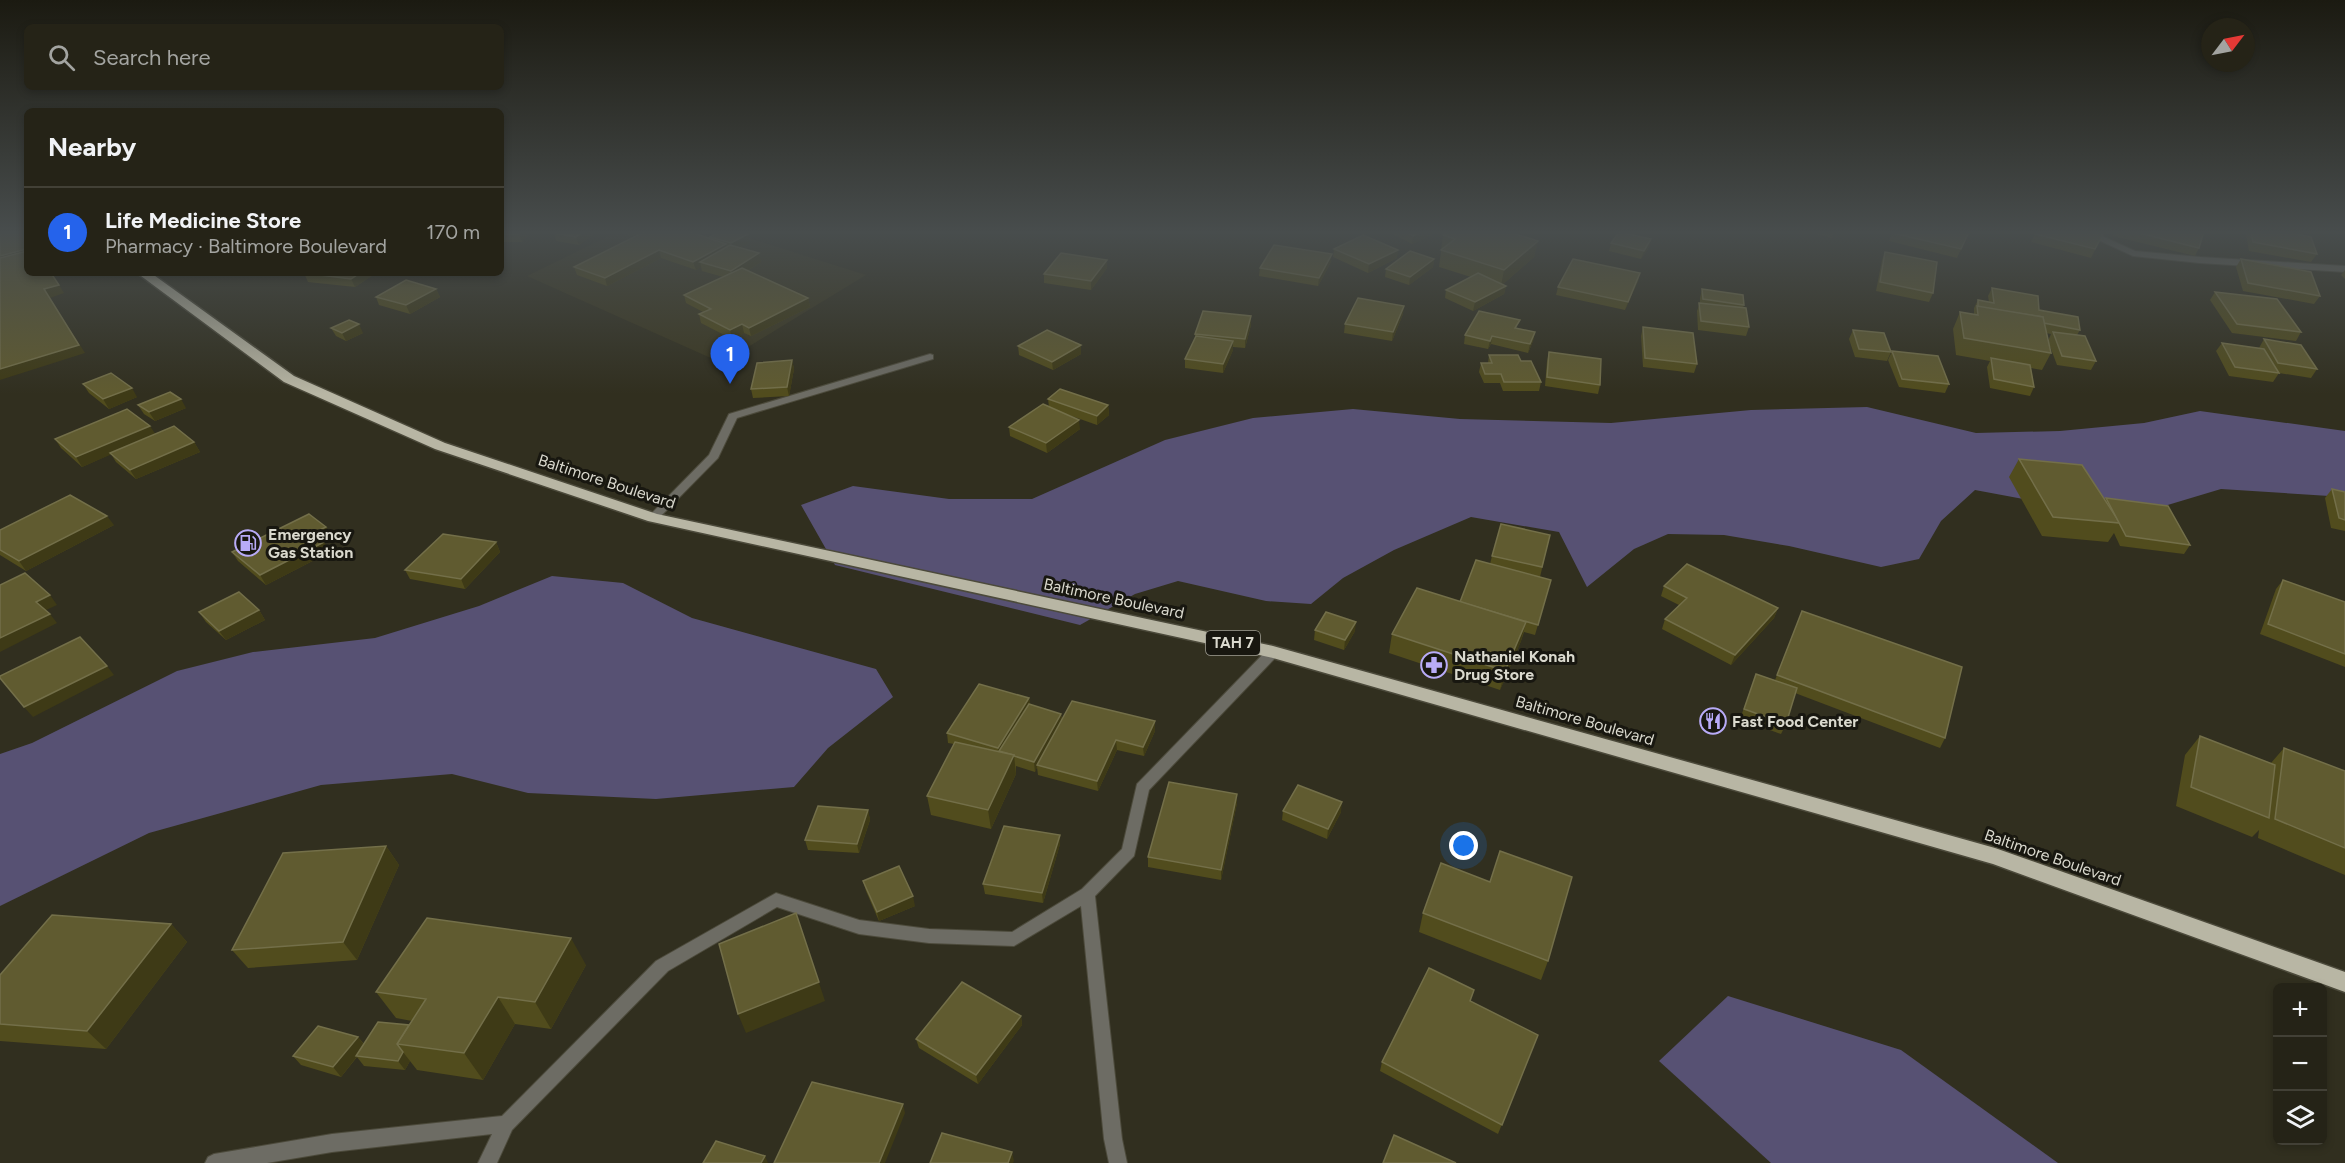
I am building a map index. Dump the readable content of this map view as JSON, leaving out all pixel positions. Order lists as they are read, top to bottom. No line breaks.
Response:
{"streets":{"highway":["Baltimore Boulevard","TAH 7"]},"places":{"fuel station":["Emergency Gas Station"],"pharmacy":["Nathaniel Konah Drug Store"],"restaurant":["Fast Food Center"]},"north":"top right","page":{"search":"Search here","heading":"Nearby","list":[{"mark":"1","name":"Life Medicine Store","note":"Pharmacy · Baltimore Boulevard","value":"170 m"}],"pins":"1","map_buttons":["+","−"]}}
